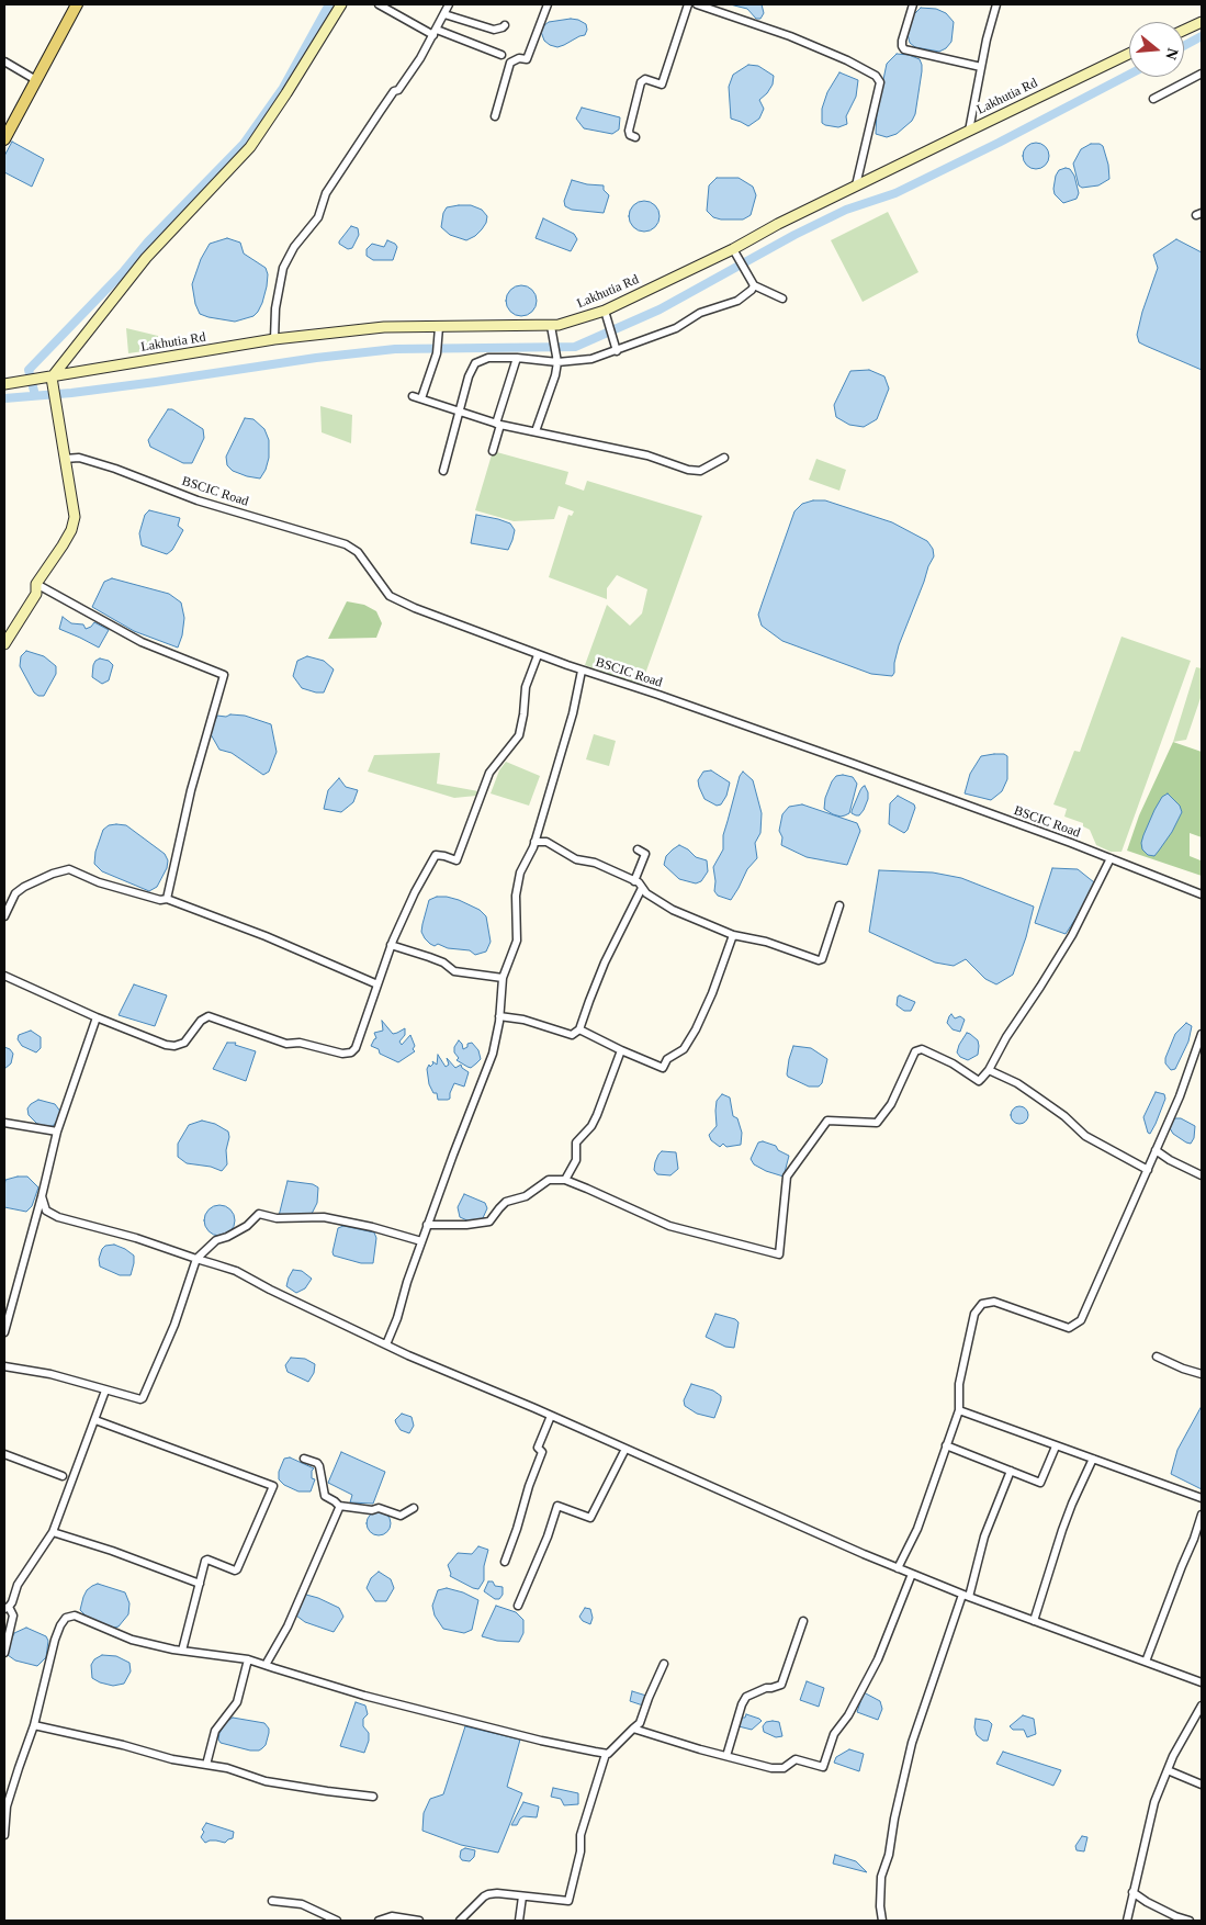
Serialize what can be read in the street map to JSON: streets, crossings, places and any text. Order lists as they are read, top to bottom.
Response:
{
  "streets": {
    "street": ["Lakhutia Rd", "BSCIC Road"]
  },
  "north": "right"
}
